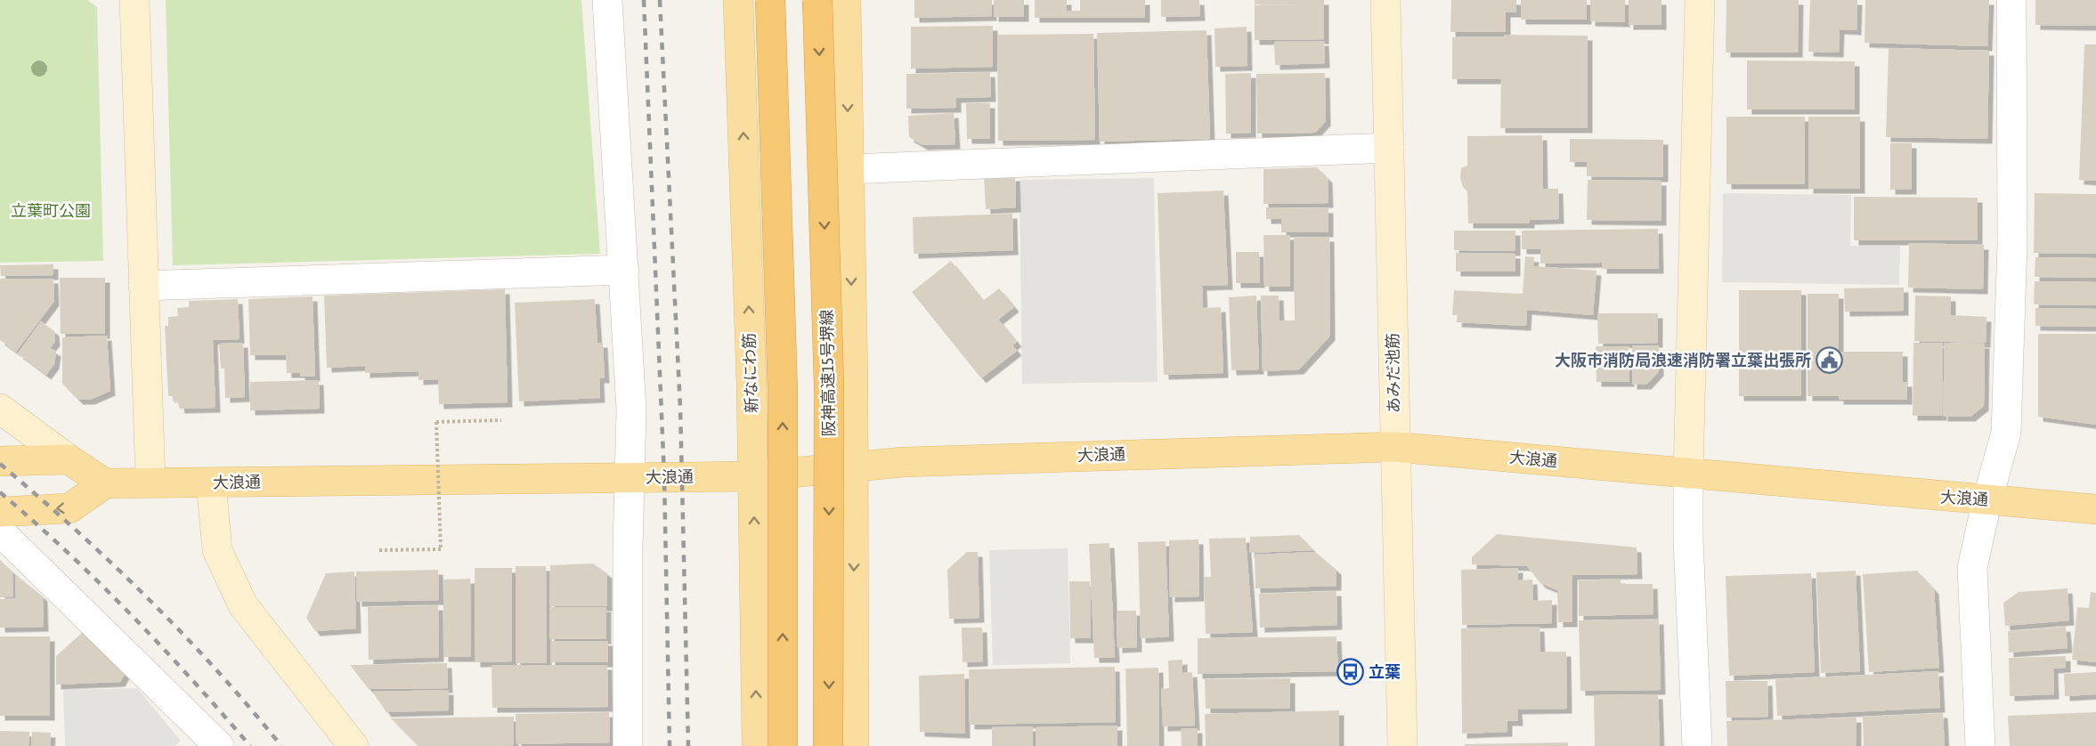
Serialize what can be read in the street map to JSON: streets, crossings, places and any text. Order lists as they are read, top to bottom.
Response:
{
  "streets": {
    "highway": ["阪神高速15号堺線"],
    "main road": ["新なにわ筋", "大浪通"],
    "street": ["あみだ池筋"]
  },
  "crossings": [
    ["新なにわ筋", "大浪通"],
    ["あみだ池筋", "大浪通"]
  ],
  "parks": ["立葉町公園"],
  "places": {
    "public building": ["大阪市消防局浪速消防署立葉出張所"],
    "bus stop": ["立葉"]
  }
}
